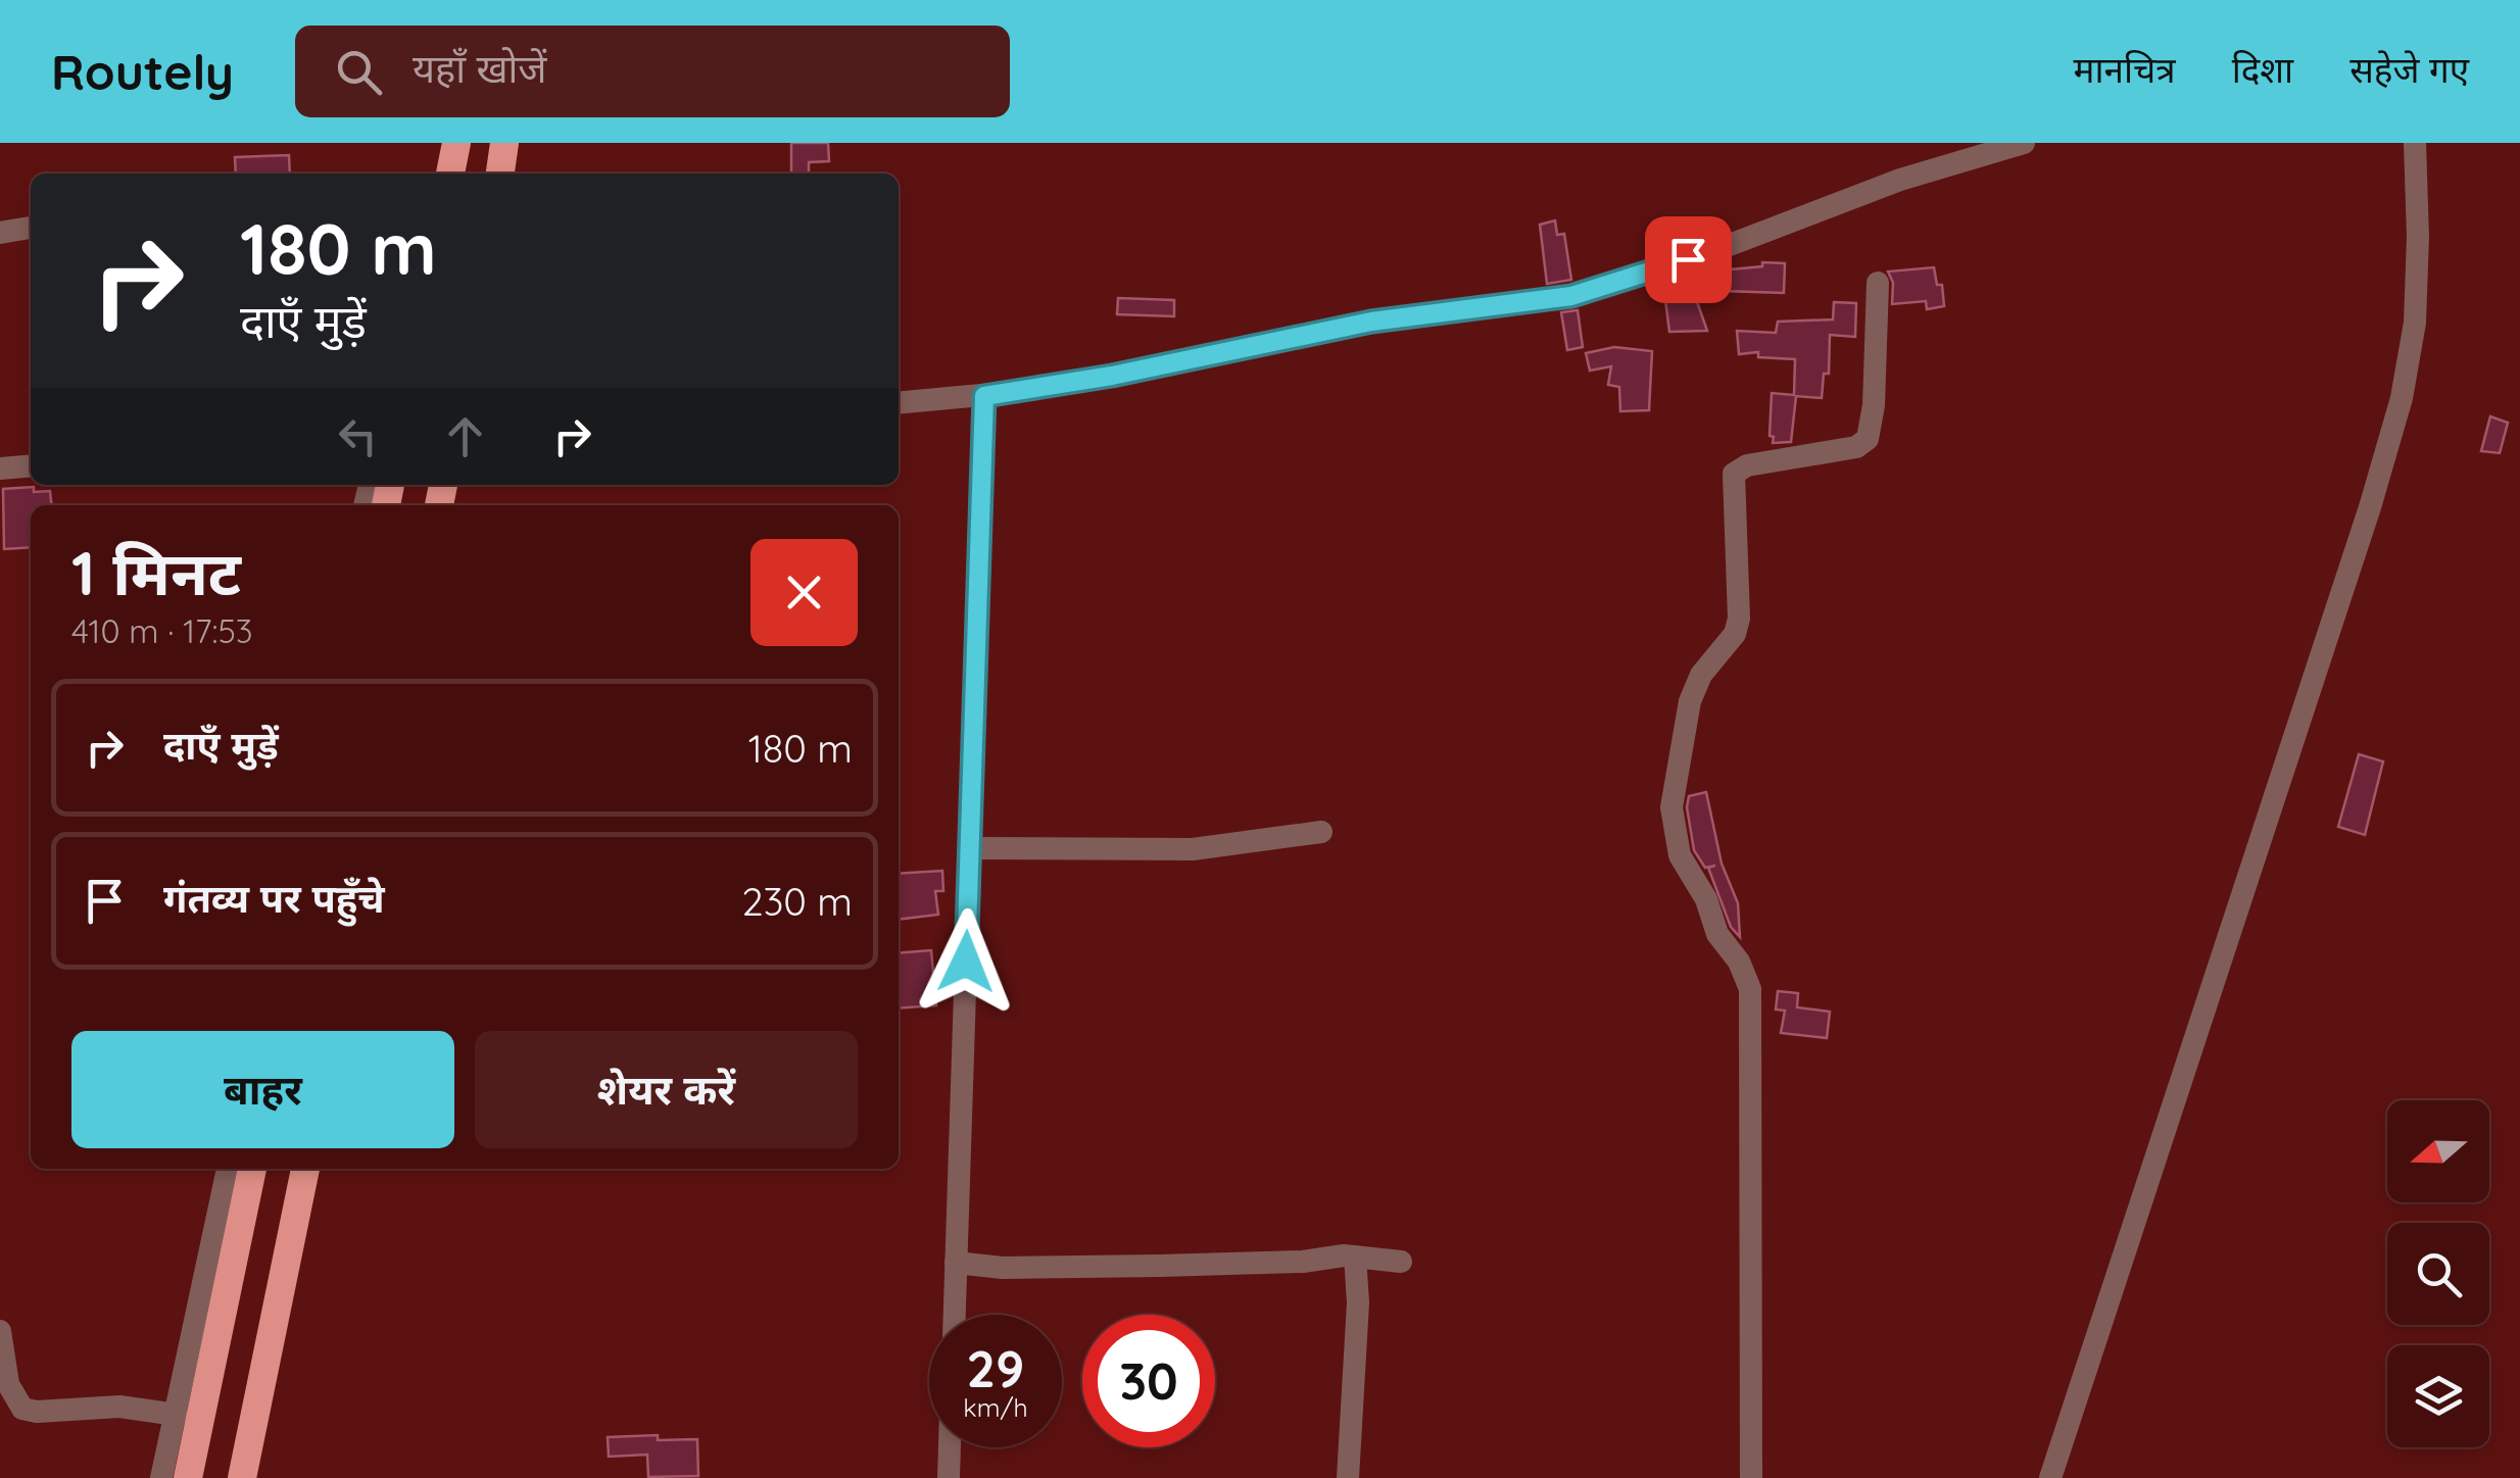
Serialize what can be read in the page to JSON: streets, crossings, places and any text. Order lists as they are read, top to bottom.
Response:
{
  "north": "left",
  "page": {
    "header": "Routely",
    "search": "यहाँ खोजें",
    "nav": ["मानचित्र", "दिशा", "सहेजे गए"],
    "turn": ["180 m", "दाएँ मुड़ें"],
    "heading": ["1 मिनट", "410 m · 17:53"],
    "list": [
      {
        "name": "दाएँ मुड़ें",
        "value": "180 m"
      },
      {
        "name": "गंतव्य पर पहुँचे",
        "value": "230 m"
      }
    ],
    "buttons": ["बाहर", "शेयर करें"],
    "speed": "29 km/h",
    "limit": "30"
  }
}
